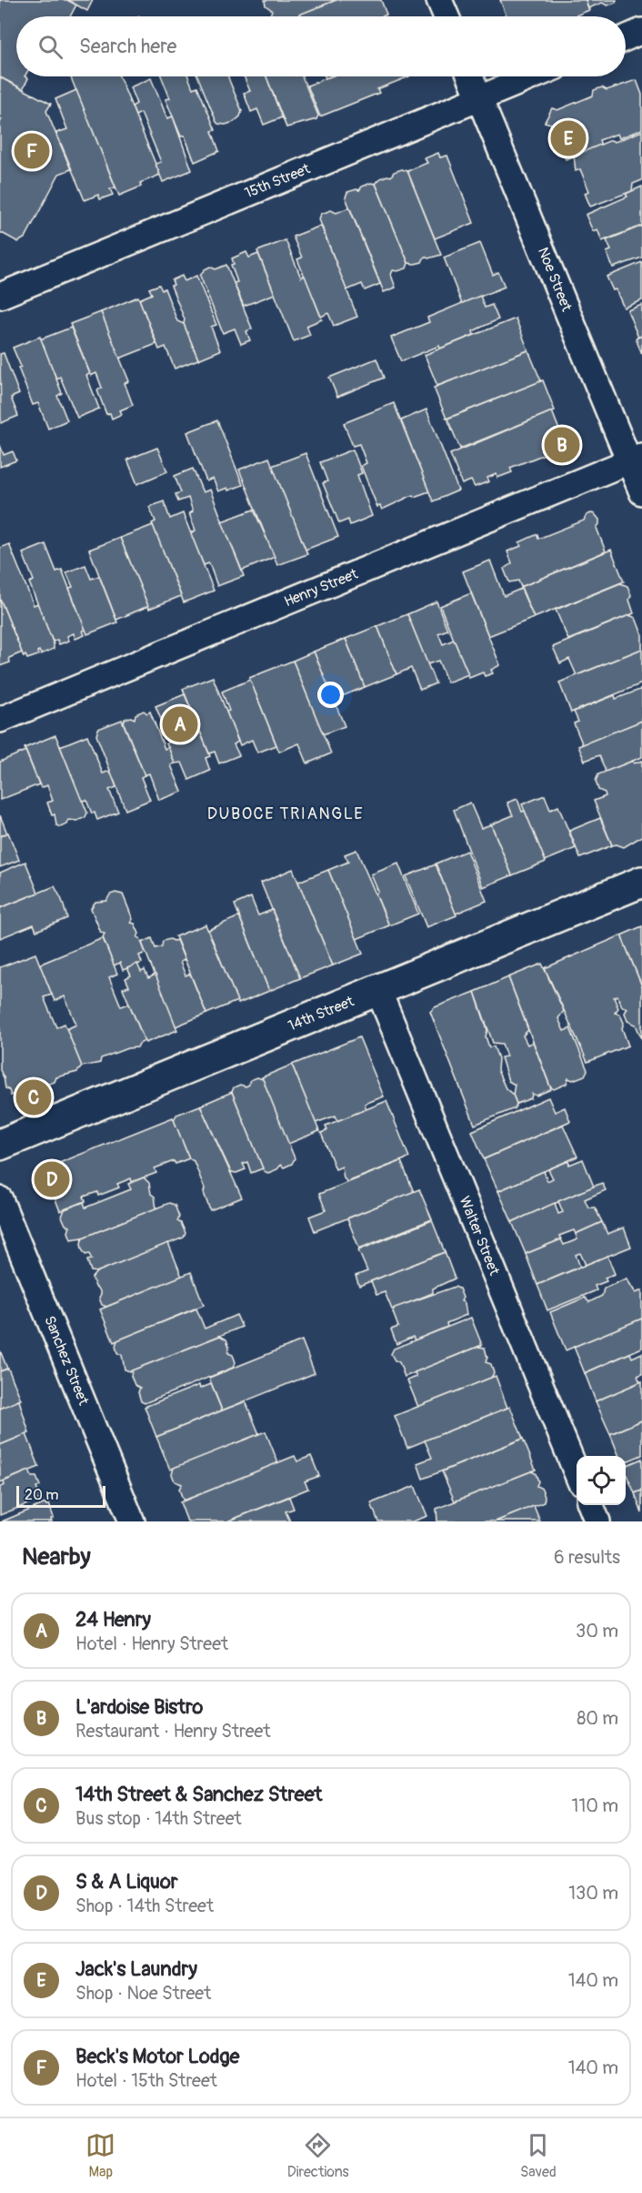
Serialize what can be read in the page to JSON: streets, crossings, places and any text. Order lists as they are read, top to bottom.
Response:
{
  "streets": {
    "street": [
      "15th Street",
      "Noe Street",
      "Henry Street",
      "14th Street",
      "Walter Street",
      "Sanchez Street"
    ]
  },
  "crossings": [
    ["15th Street", "Noe Street"],
    ["Noe Street", "Henry Street"],
    ["14th Street", "Walter Street"]
  ],
  "districts": ["DUBOCE TRIANGLE"],
  "scale_bar": "20 m",
  "page": {
    "search": "Search here",
    "pins": [
      "E",
      "F",
      "B",
      "A",
      "C",
      "D"
    ],
    "scale": "20 m",
    "heading": ["Nearby", "6 results"],
    "list": [
      {
        "mark": "A",
        "name": "24 Henry",
        "note": "Hotel · Henry Street",
        "value": "30 m"
      },
      {
        "mark": "B",
        "name": "L'ardoise Bistro",
        "note": "Restaurant · Henry Street",
        "value": "80 m"
      },
      {
        "mark": "C",
        "name": "14th Street & Sanchez Street",
        "note": "Bus stop · 14th Street",
        "value": "110 m"
      },
      {
        "mark": "D",
        "name": "S & A Liquor",
        "note": "Shop · 14th Street",
        "value": "130 m"
      },
      {
        "mark": "E",
        "name": "Jack's Laundry",
        "note": "Shop · Noe Street",
        "value": "140 m"
      },
      {
        "mark": "F",
        "name": "Beck's Motor Lodge",
        "note": "Hotel · 15th Street",
        "value": "140 m"
      }
    ],
    "nav": ["Map", "Directions", "Saved"]
  }
}
